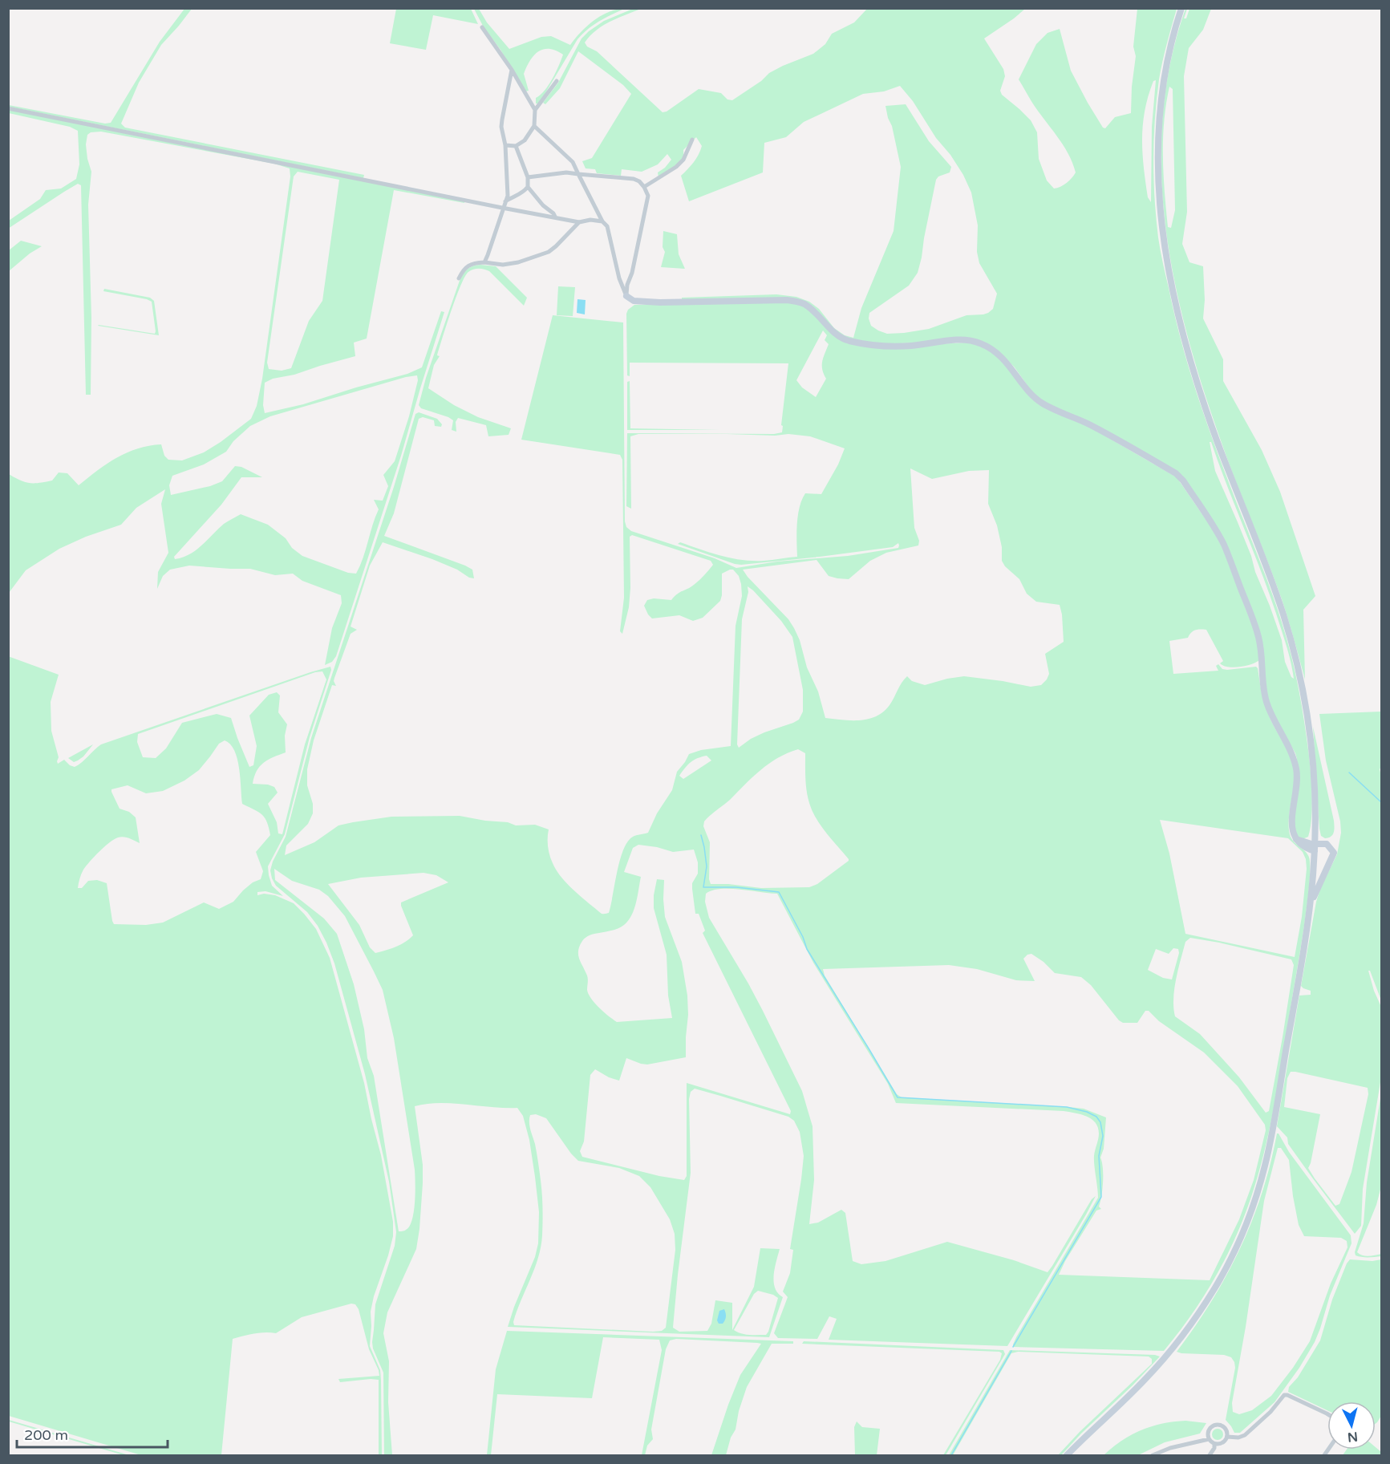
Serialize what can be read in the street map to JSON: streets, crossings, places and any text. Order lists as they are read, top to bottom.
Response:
{
  "scale_bar": "200 m",
  "north": "bottom"
}
